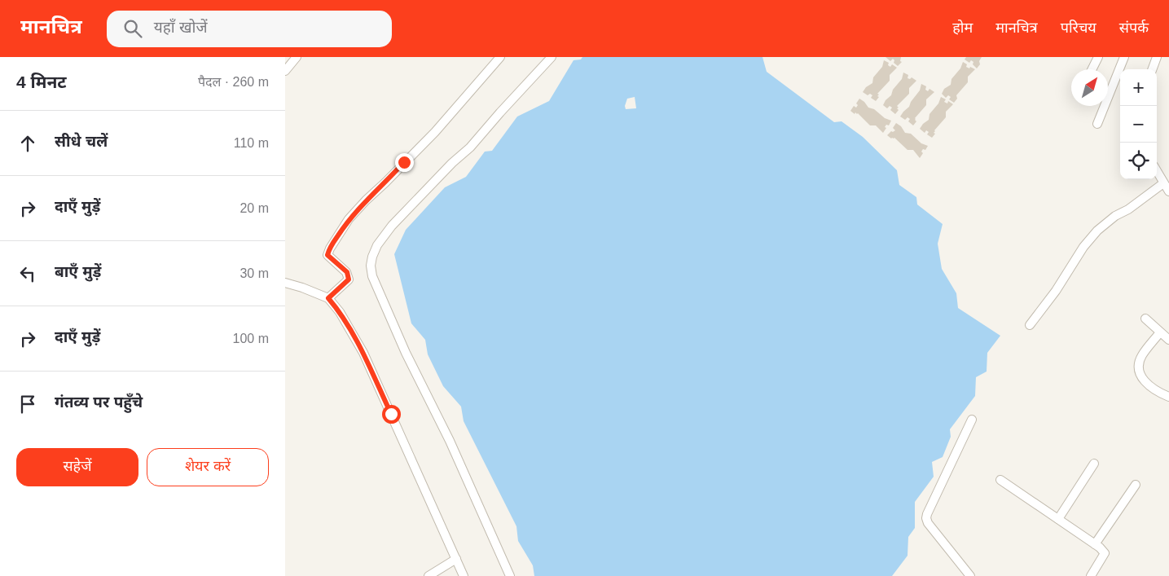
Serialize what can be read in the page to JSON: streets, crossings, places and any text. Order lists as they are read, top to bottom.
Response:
{
  "north": "top right",
  "page": {
    "header": "मानचित्र",
    "search": "यहाँ खोजें",
    "nav": [
      "होम",
      "मानचित्र",
      "परिचय",
      "संपर्क"
    ],
    "heading": ["4 मिनट", "पैदल · 260 m"],
    "map_buttons": ["+", "−"],
    "list": [
      ["सीधे चलें", "110 m"],
      ["दाएँ मुड़ें", "20 m"],
      ["बाएँ मुड़ें", "30 m"],
      ["दाएँ मुड़ें", "100 m"],
      "गंतव्य पर पहुँचे"
    ],
    "buttons": ["सहेजें", "शेयर करें"]
  }
}
